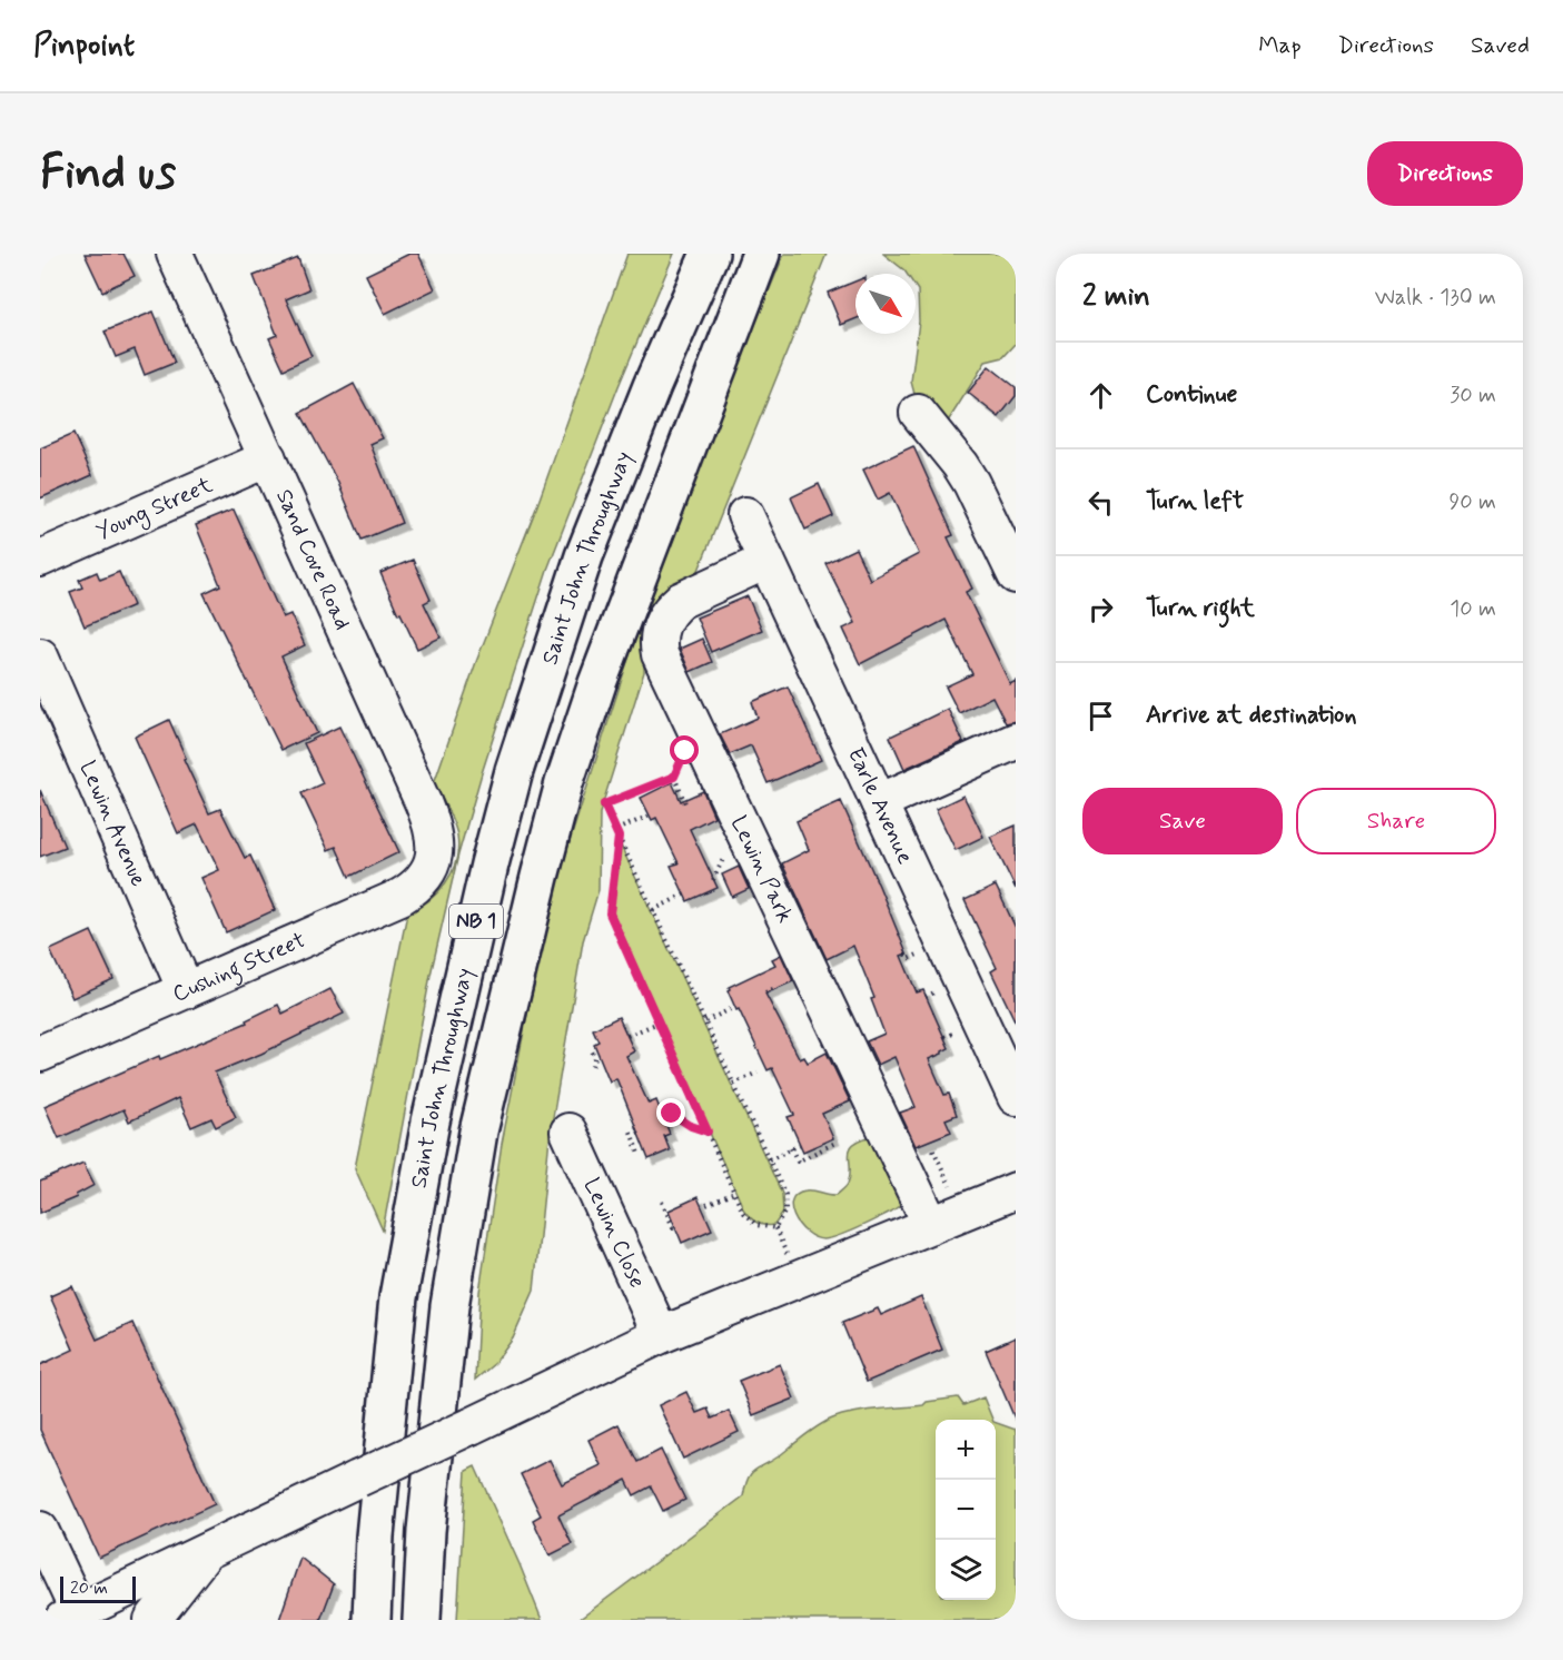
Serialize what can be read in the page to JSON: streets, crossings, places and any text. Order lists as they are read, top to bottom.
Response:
{
  "streets": {
    "highway": ["Saint John Throughway", "NB 1"],
    "street": [
      "Young Street",
      "Sand Cove Road",
      "Earle Avenue",
      "Lewin Avenue",
      "Lewin Park",
      "Cushing Street",
      "Lewin Close"
    ]
  },
  "crossings": [
    ["Young Street", "Sand Cove Road"],
    ["Sand Cove Road", "Cushing Street"],
    ["Earle Avenue", "Lewin Park"],
    ["Lewin Avenue", "Cushing Street"]
  ],
  "scale_bar": "20 m",
  "north": "bottom right",
  "page": {
    "header": "Pinpoint",
    "nav": ["Map", "Directions", "Saved"],
    "buttons": [
      "Directions",
      ["Save", "Share"]
    ],
    "title": "Find us",
    "heading": ["2 min", "Walk · 130 m"],
    "list": [
      ["Continue", "30 m"],
      ["Turn left", "90 m"],
      ["Turn right", "10 m"],
      "Arrive at destination"
    ],
    "map_buttons": ["+", "−"],
    "scale": "20 m"
  }
}
